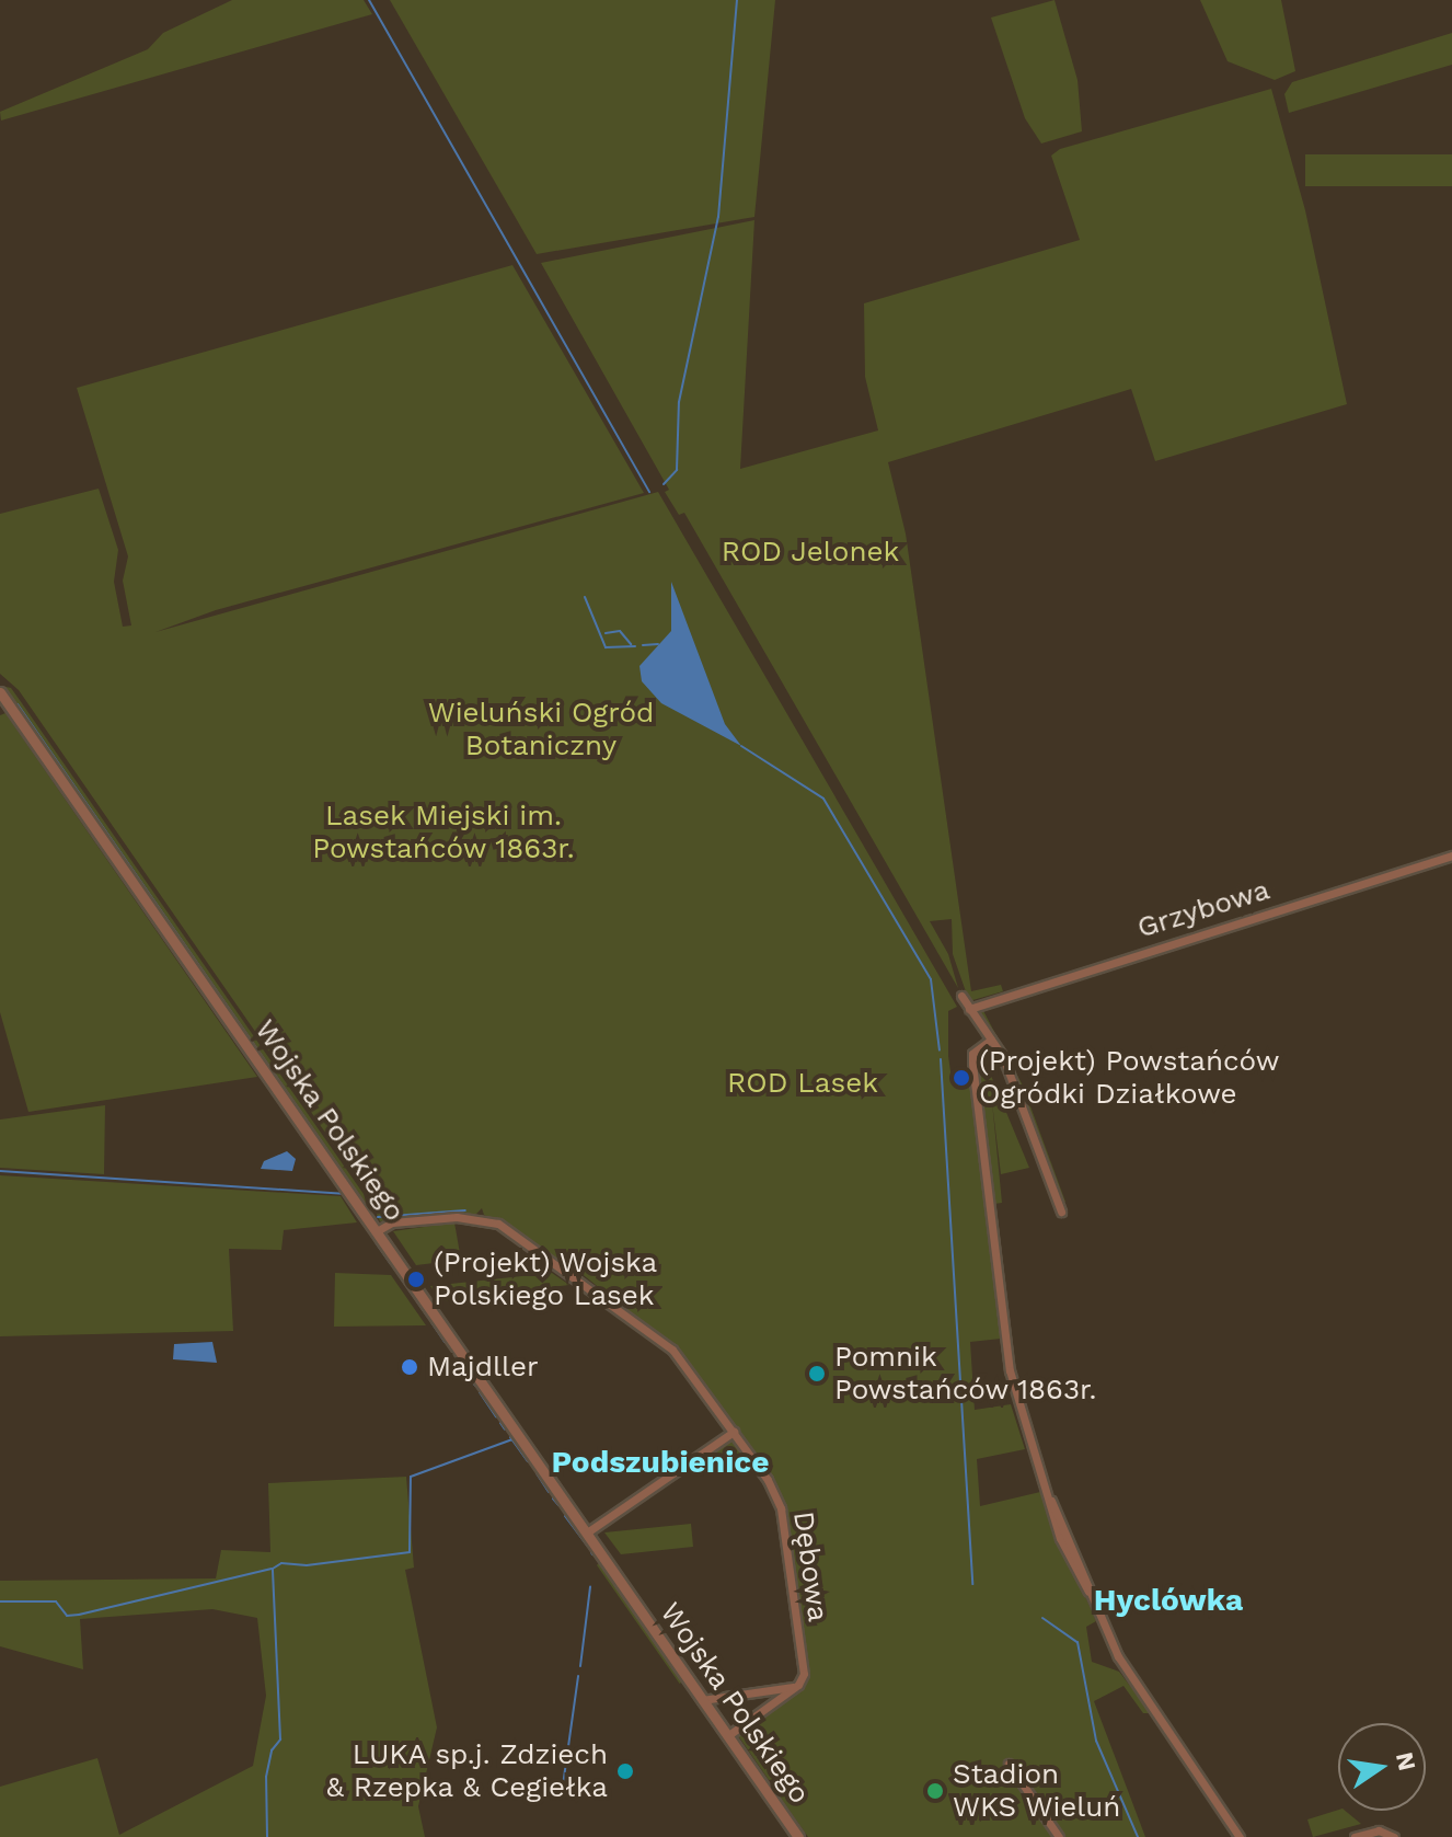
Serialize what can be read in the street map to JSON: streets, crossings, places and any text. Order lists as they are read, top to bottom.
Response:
{
  "streets": {
    "street": ["Grzybowa", "Wojska Polskiego", "Dębowa"]
  },
  "crossings": [
    ["Wojska Polskiego", "Dębowa"]
  ],
  "districts": ["Podszubienice", "Hyclówka"],
  "parks": [
    "ROD Jelonek",
    "Wieluński Ogród Botaniczny",
    "Lasek Miejski im. Powstańców 1863r.",
    "ROD Lasek"
  ],
  "places": [
    "(Projekt) Powstańców Ogródki Działkowe",
    "(Projekt) Wojska Polskiego Lasek",
    "Majdller",
    "Pomnik Powstańców 1863r.",
    "LUKA sp.j. Zdziech & Rzepka & Cegiełka",
    "Stadion WKS Wieluń"
  ],
  "north": "right"
}
